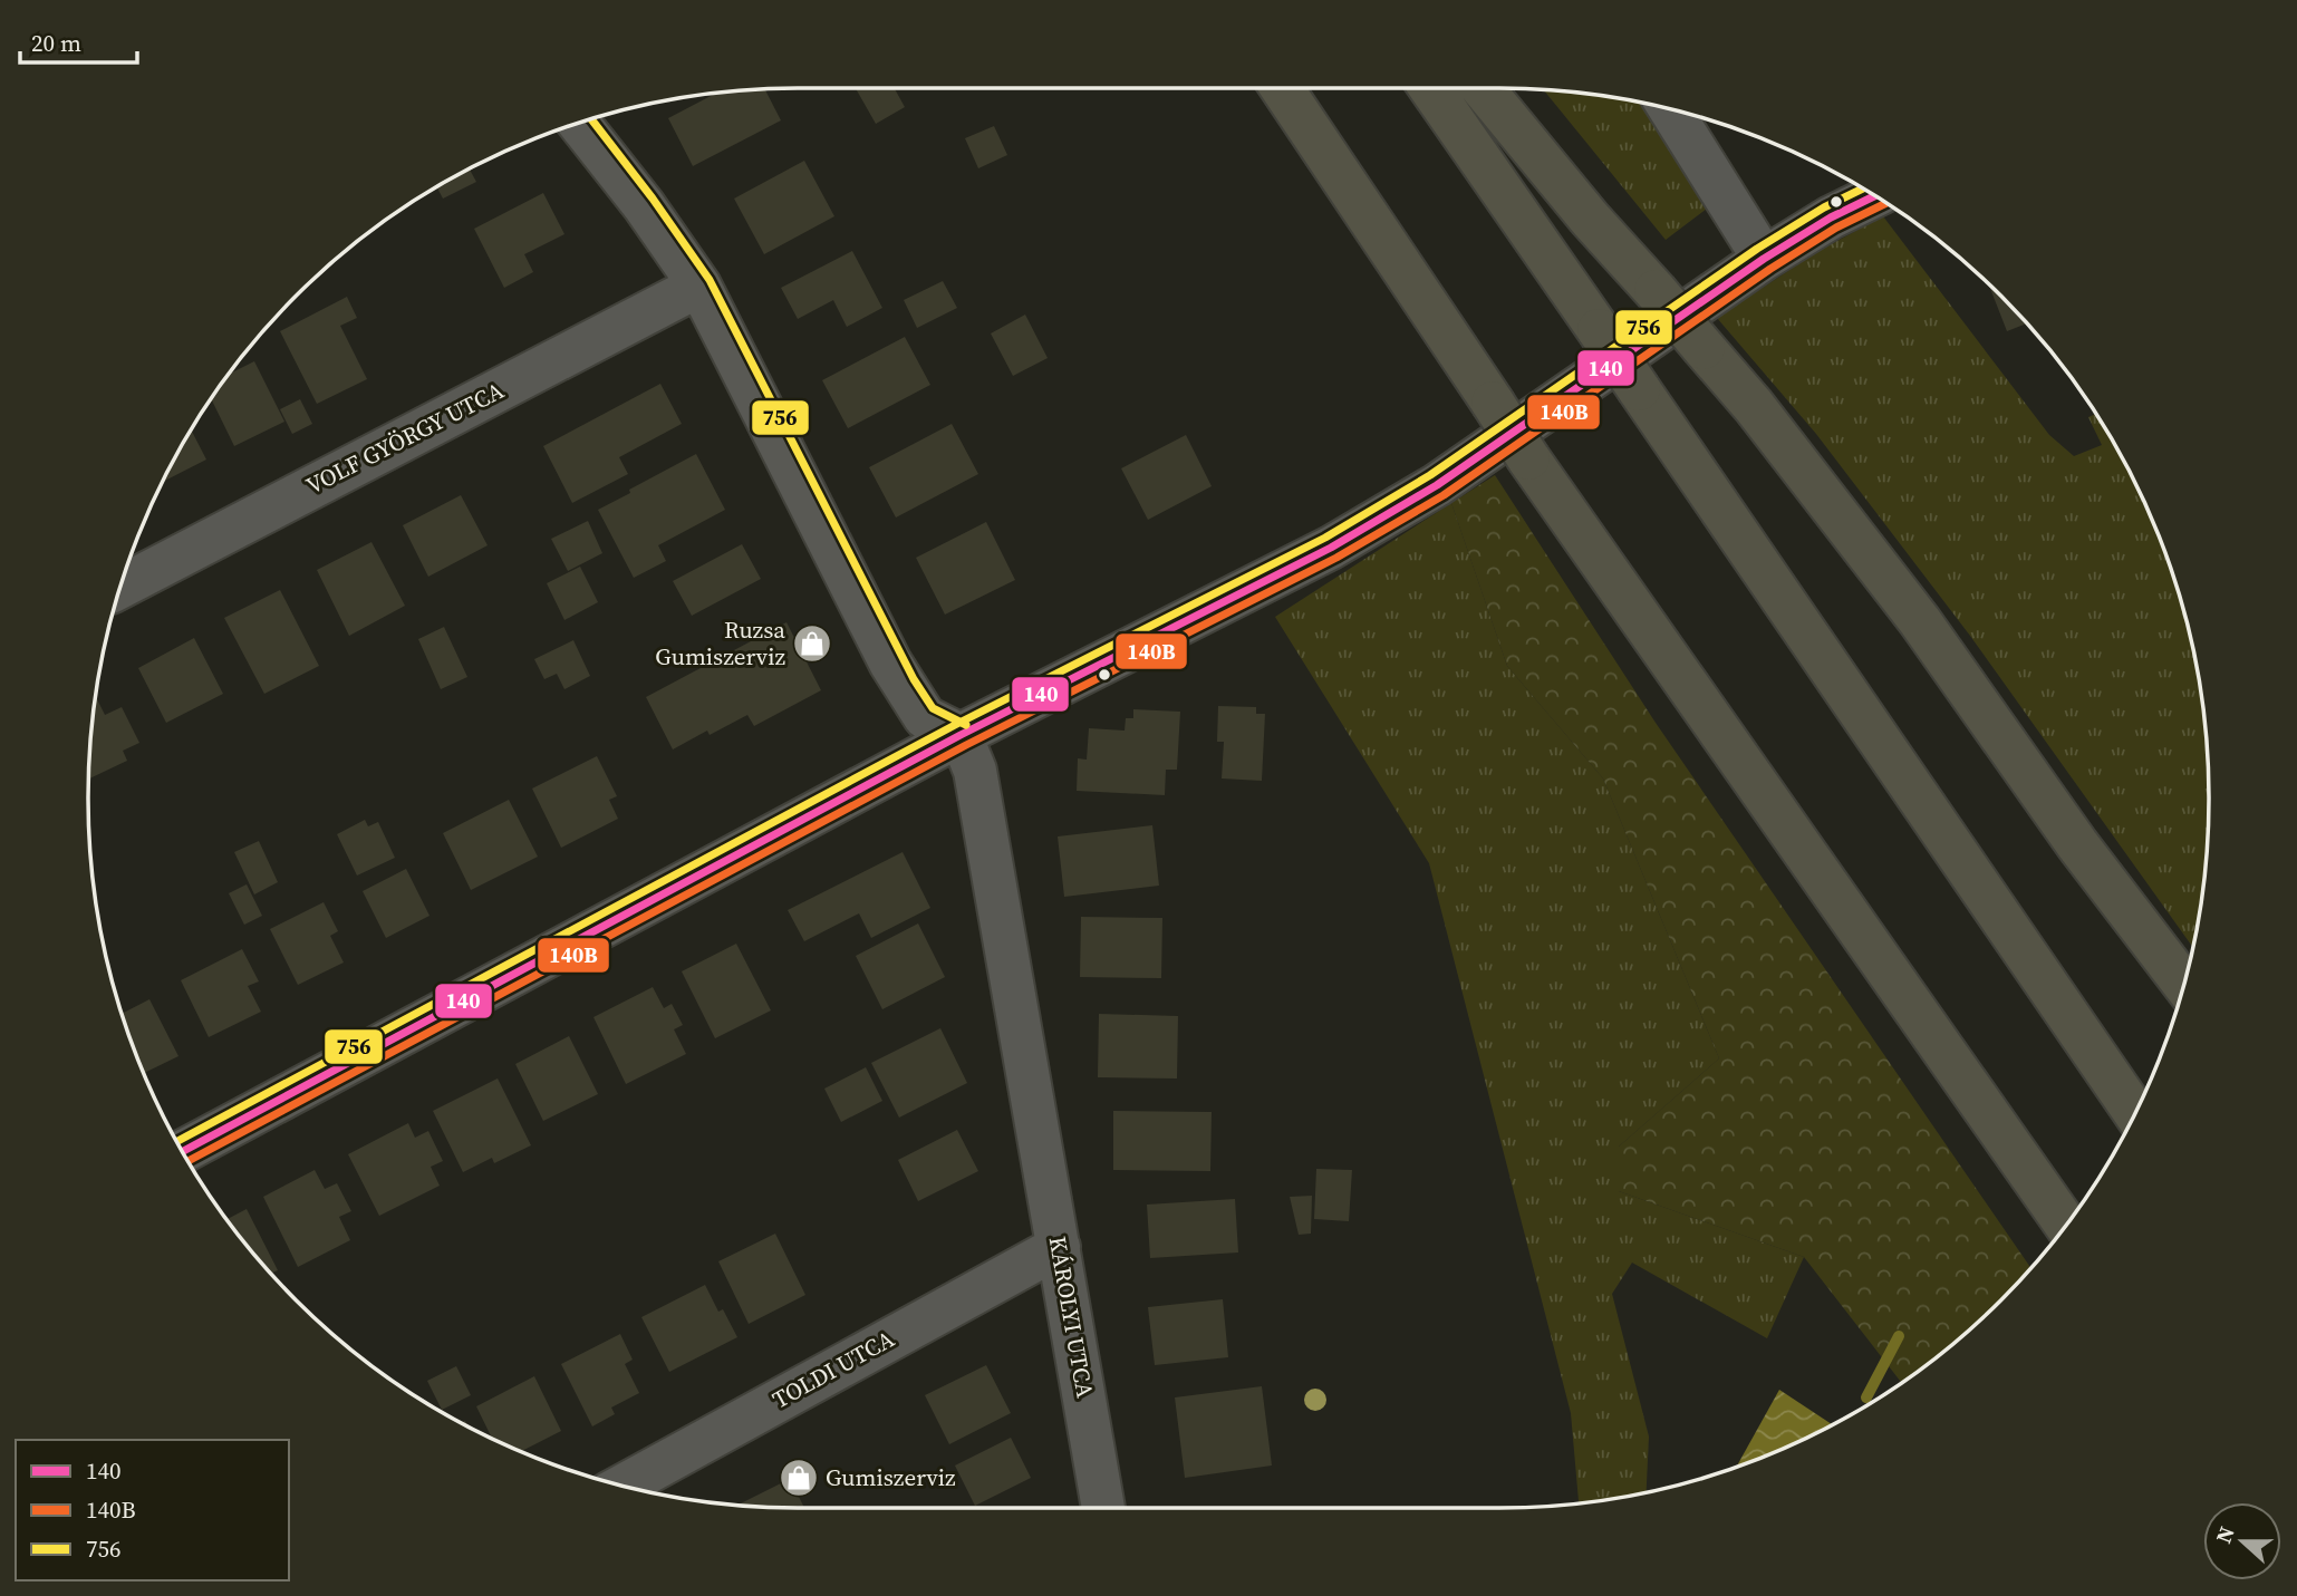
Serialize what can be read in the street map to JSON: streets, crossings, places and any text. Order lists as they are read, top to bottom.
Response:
{
  "streets": {
    "street": ["VOLF GYÖRGY UTCA", "KÁROLYI UTCA", "TOLDI UTCA"]
  },
  "crossings": [
    ["KÁROLYI UTCA", "TOLDI UTCA"]
  ],
  "places": {
    "shop": ["Ruzsa Gumiszerviz", "Gumiszerviz"]
  },
  "lines": ["transit line 756", "transit line 140", "transit line 140B"],
  "legend": ["140", "140B", "756"],
  "scale_bar": "20 m",
  "north": "left"
}
